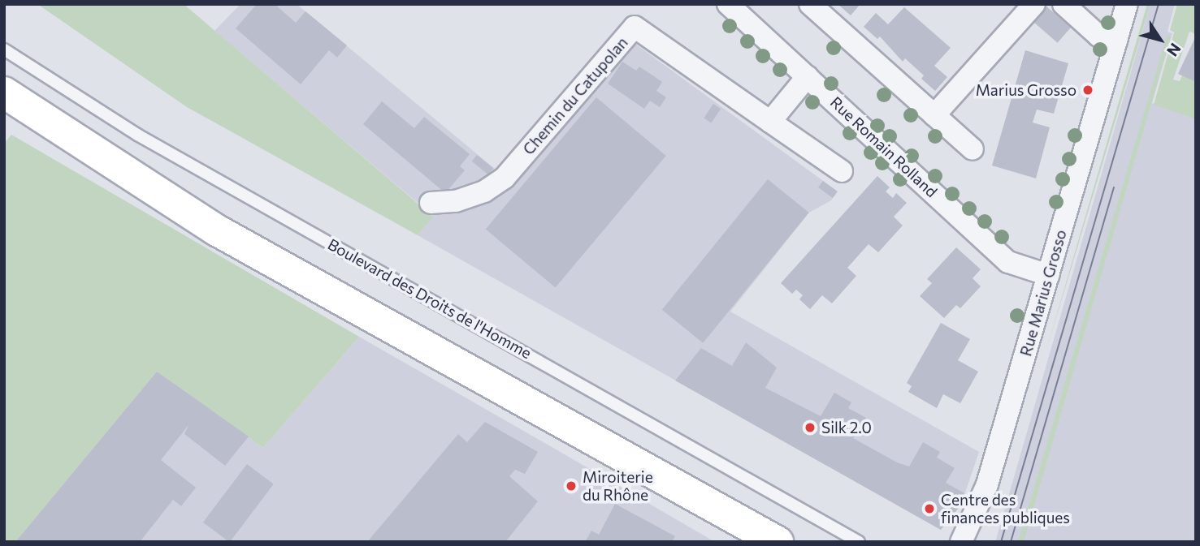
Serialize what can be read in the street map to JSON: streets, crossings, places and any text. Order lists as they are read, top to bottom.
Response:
{
  "streets": {
    "street": ["Chemin du Catupolan", "Rue Romain Rolland", "Rue Marius Grosso"],
    "lane": ["Boulevard des Droits de l'Homme"]
  },
  "crossings": [
    ["Rue Romain Rolland", "Rue Marius Grosso"]
  ],
  "places": [
    "Marius Grosso",
    "Silk 2.0",
    "Miroiterie du Rhône",
    "Centre des finances publiques"
  ],
  "north": "bottom right"
}
